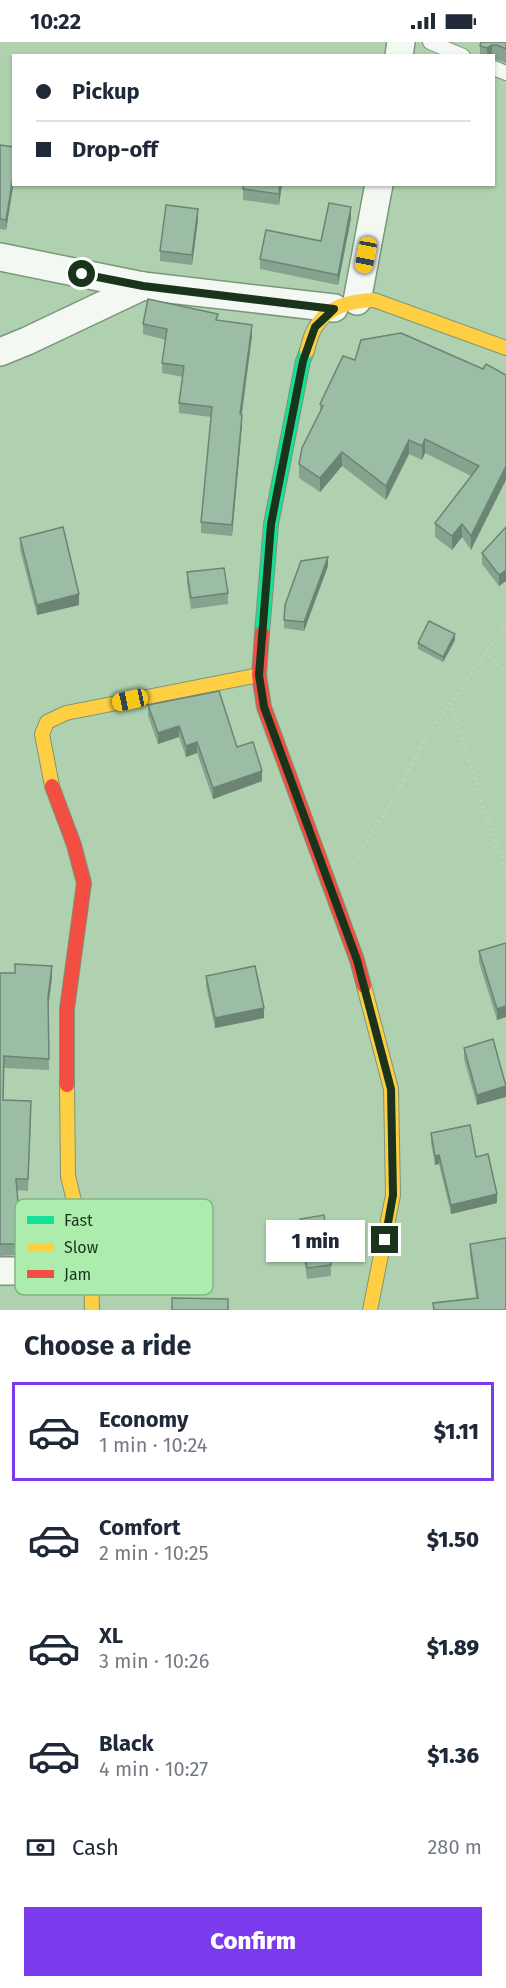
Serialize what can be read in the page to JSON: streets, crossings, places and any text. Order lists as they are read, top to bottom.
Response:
{
  "legend": ["Fast", "Slow", "Jam"],
  "page": {
    "status": "10:22",
    "banner": ["Pickup", "Drop-off"],
    "bubble": "1 min",
    "heading": "Choose a ride",
    "list": [
      {
        "name": "Economy",
        "note": "1 min · 10:24",
        "value": "$1.11"
      },
      {
        "name": "Comfort",
        "note": "2 min · 10:25",
        "value": "$1.50"
      },
      {
        "name": "XL",
        "note": "3 min · 10:26",
        "value": "$1.89"
      },
      {
        "name": "Black",
        "note": "4 min · 10:27",
        "value": "$1.36"
      }
    ],
    "pay": ["Cash", "280 m"],
    "buttons": "Confirm"
  }
}
